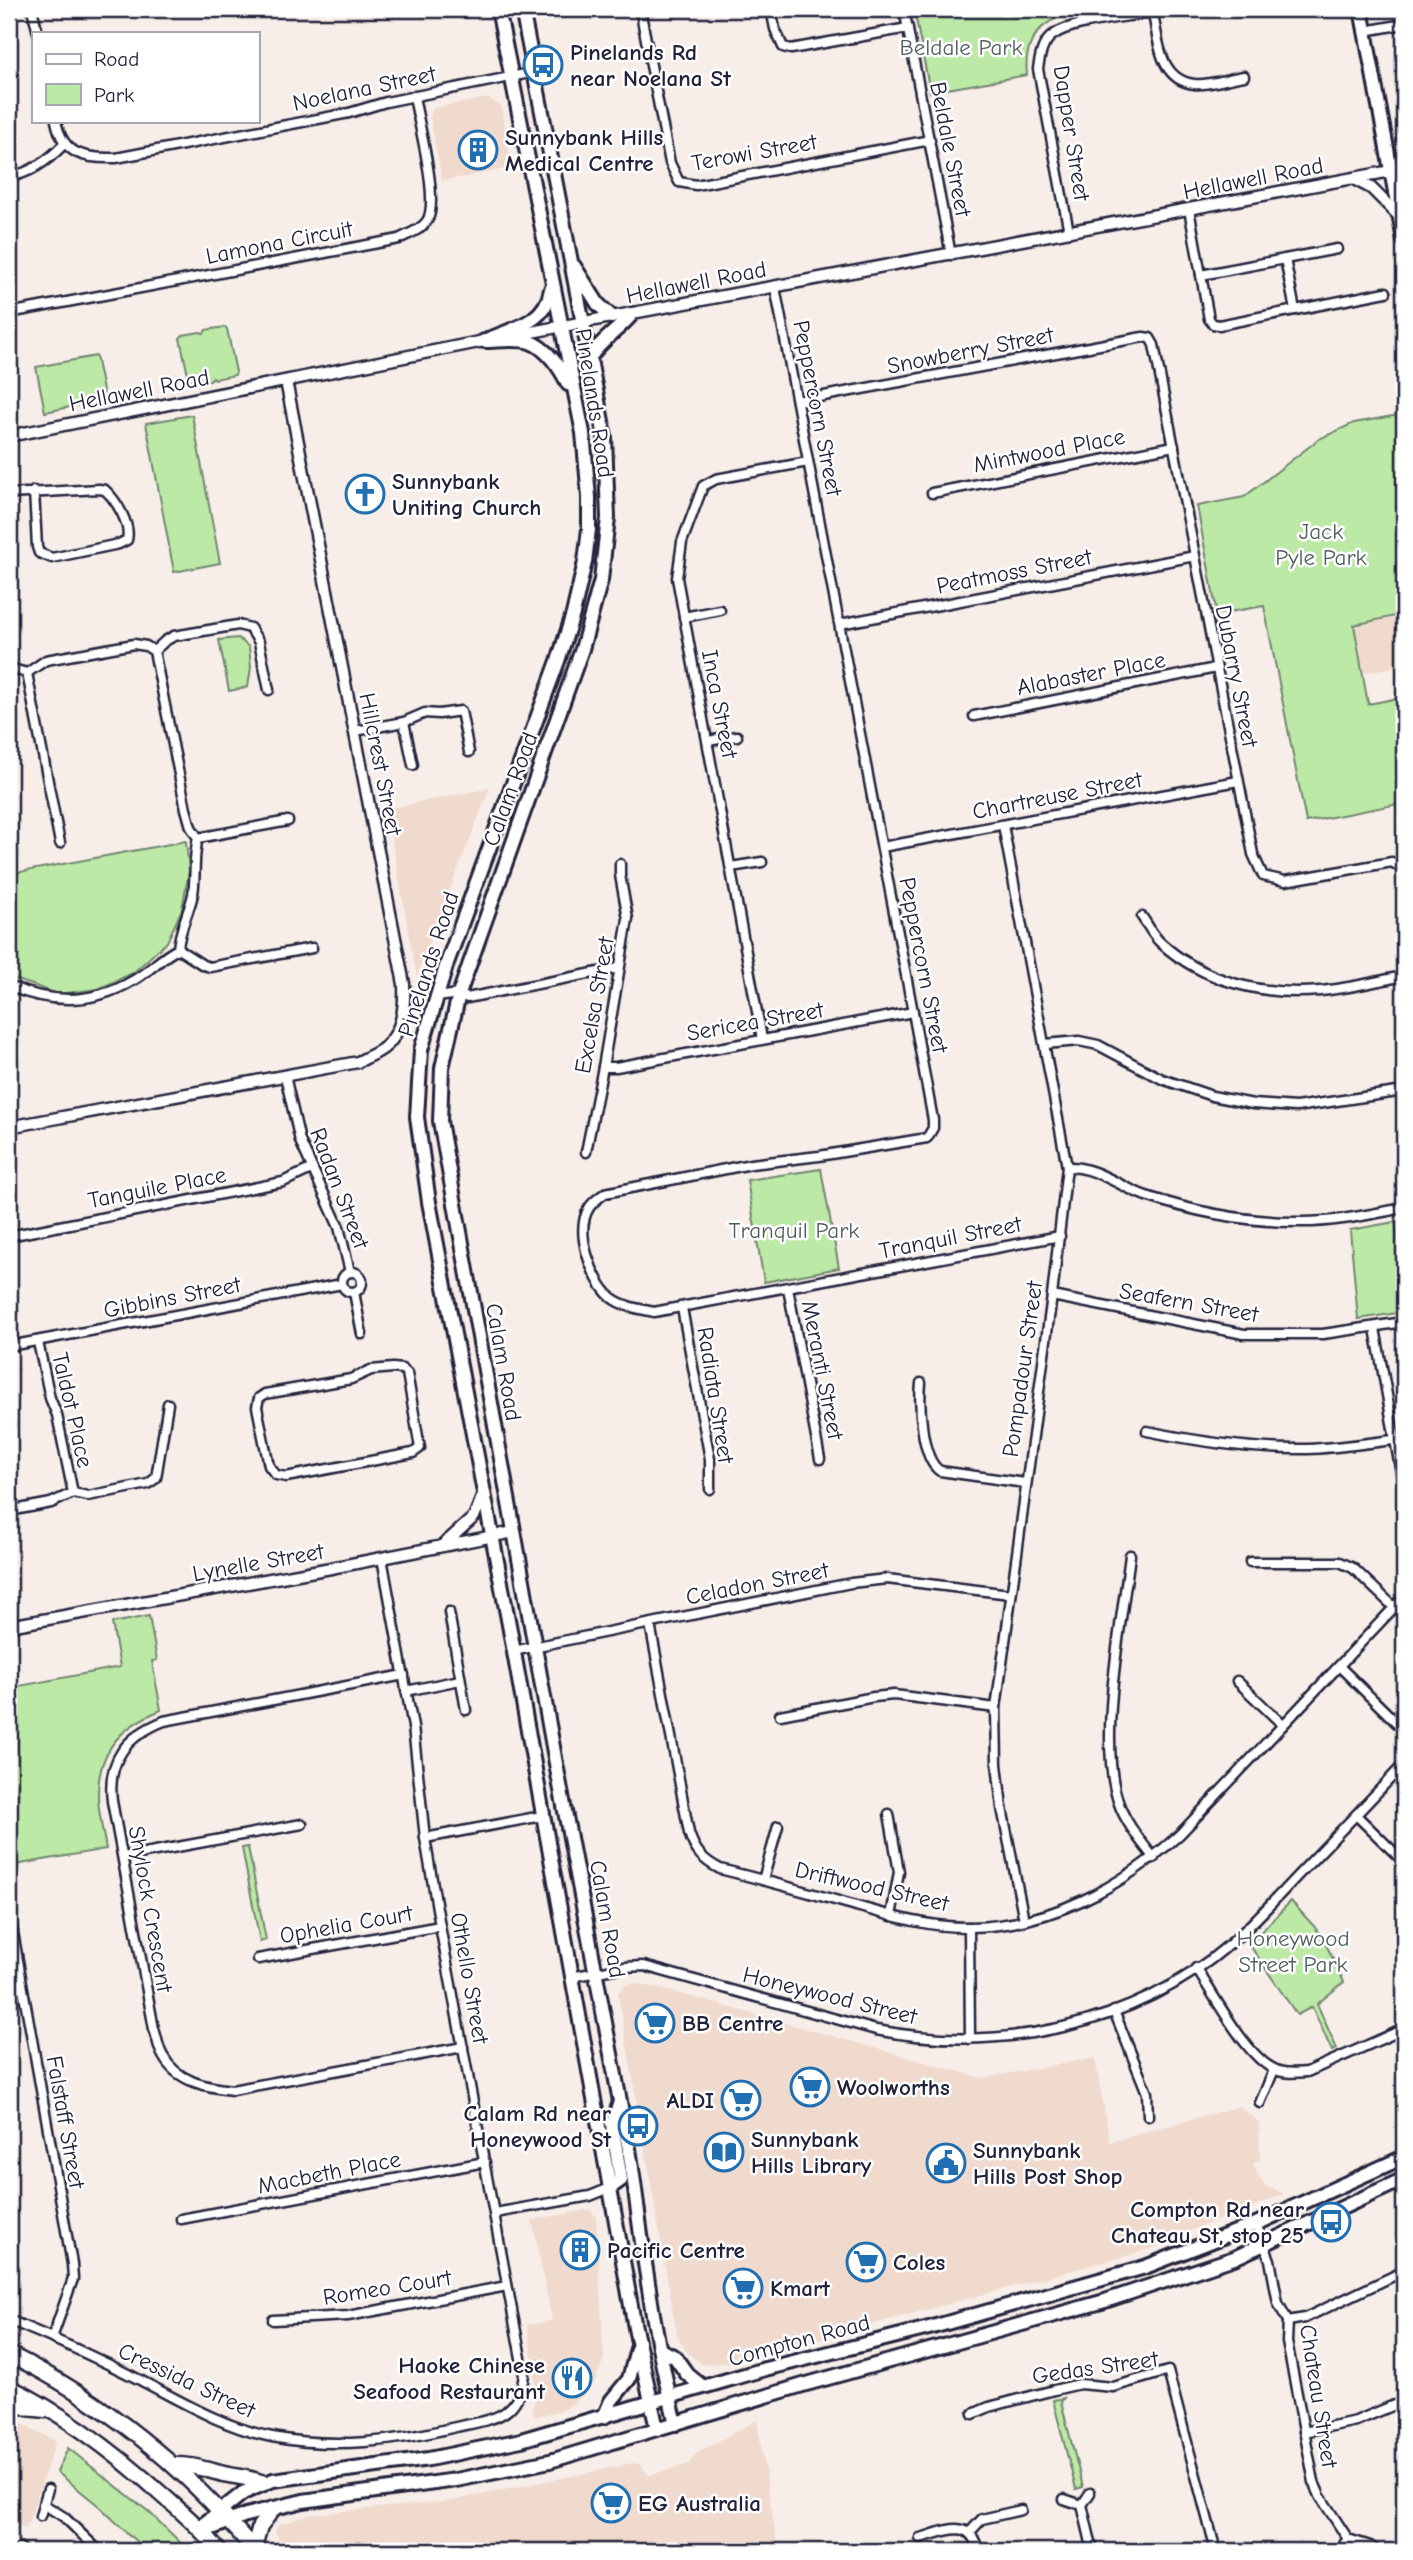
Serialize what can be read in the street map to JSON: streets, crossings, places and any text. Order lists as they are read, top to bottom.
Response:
{
  "streets": {
    "main road": ["Pinelands Road", "Calam Road", "Compton Road"],
    "street": [
      "Noelana Street",
      "Dapper Street",
      "Beldale Street",
      "Terowi Street",
      "Hellawell Road",
      "Lamona Circuit",
      "Snowberry Street",
      "Peppercorn Street",
      "Mintwood Place",
      "Peatmoss Street",
      "Alabaster Place",
      "Dubarry Street",
      "Inca Street",
      "Hillcrest Street",
      "Chartreuse Street",
      "Excelsa Street",
      "Sericea Street",
      "Tanguile Place",
      "Radan Street",
      "Tranquil Street",
      "Gibbins Street",
      "Seafern Street",
      "Pompadour Street",
      "Meranti Street",
      "Radiata Street",
      "Taldot Place",
      "Lynelle Street",
      "Celadon Street",
      "Driftwood Street",
      "Shylock Crescent",
      "Ophelia Court",
      "Othello Street",
      "Honeywood Street",
      "Falstaff Street",
      "Macbeth Place",
      "Romeo Court",
      "Gedas Street",
      "Cressida Street",
      "Chateau Street"
    ]
  },
  "crossings": [
    ["Noelana Street", "Lamona Circuit"],
    ["Noelana Street", "Pinelands Road"],
    ["Dapper Street", "Hellawell Road"],
    ["Beldale Street", "Terowi Street"],
    ["Beldale Street", "Hellawell Road"],
    ["Hellawell Road", "Pinelands Road"],
    ["Hellawell Road", "Peppercorn Street"],
    ["Hellawell Road", "Hillcrest Street"],
    ["Hellawell Road", "Calam Road"],
    ["Snowberry Street", "Peppercorn Street"],
    ["Snowberry Street", "Dubarry Street"],
    ["Pinelands Road", "Calam Road"],
    ["Peppercorn Street", "Peatmoss Street"],
    ["Peppercorn Street", "Inca Street"],
    ["Peppercorn Street", "Chartreuse Street"],
    ["Peppercorn Street", "Sericea Street"],
    ["Peppercorn Street", "Tranquil Street"],
    ["Peppercorn Street", "Radiata Street"],
    ["Mintwood Place", "Dubarry Street"],
    ["Peatmoss Street", "Dubarry Street"],
    ["Alabaster Place", "Dubarry Street"],
    ["Dubarry Street", "Chartreuse Street"],
    ["Inca Street", "Sericea Street"],
    ["Hillcrest Street", "Radan Street"],
    ["Calam Road", "Lynelle Street"],
    ["Calam Road", "Celadon Street"],
    ["Calam Road", "Honeywood Street"],
    ["Calam Road", "Compton Road"],
    ["Chartreuse Street", "Pompadour Street"],
    ["Excelsa Street", "Sericea Street"],
    ["Tanguile Place", "Radan Street"],
    ["Radan Street", "Gibbins Street"],
    ["Tranquil Street", "Pompadour Street"],
    ["Tranquil Street", "Meranti Street"],
    ["Tranquil Street", "Radiata Street"],
    ["Gibbins Street", "Taldot Place"],
    ["Seafern Street", "Pompadour Street"],
    ["Pompadour Street", "Celadon Street"],
    ["Pompadour Street", "Driftwood Street"],
    ["Lynelle Street", "Othello Street"],
    ["Celadon Street", "Driftwood Street"],
    ["Shylock Crescent", "Othello Street"],
    ["Ophelia Court", "Othello Street"],
    ["Othello Street", "Macbeth Place"],
    ["Othello Street", "Romeo Court"],
    ["Othello Street", "Cressida Street"],
    ["Falstaff Street", "Cressida Street"],
    ["Compton Road", "Chateau Street"]
  ],
  "parks": [
    "Beldale Park",
    "Jack Pyle Park",
    "Tranquil Park",
    "Honeywood Street Park"
  ],
  "places": {
    "bus stop": ["Pinelands Rd near Noelana St", "Calam Rd near Honeywood St", "Compton Rd near Chateau St, stop 25"],
    "building": ["Sunnybank Hills Medical Centre", "Pacific Centre"],
    "church": ["Sunnybank Uniting Church"],
    "supermarket": [
      "BB Centre",
      "Woolworths",
      "ALDI",
      "Coles",
      "Kmart",
      "EG Australia"
    ],
    "library": ["Sunnybank Hills Library"],
    "public building": ["Sunnybank Hills Post Shop"],
    "restaurant": ["Haoke Chinese Seafood Restaurant"]
  },
  "legend": ["Road", "Park"]
}
